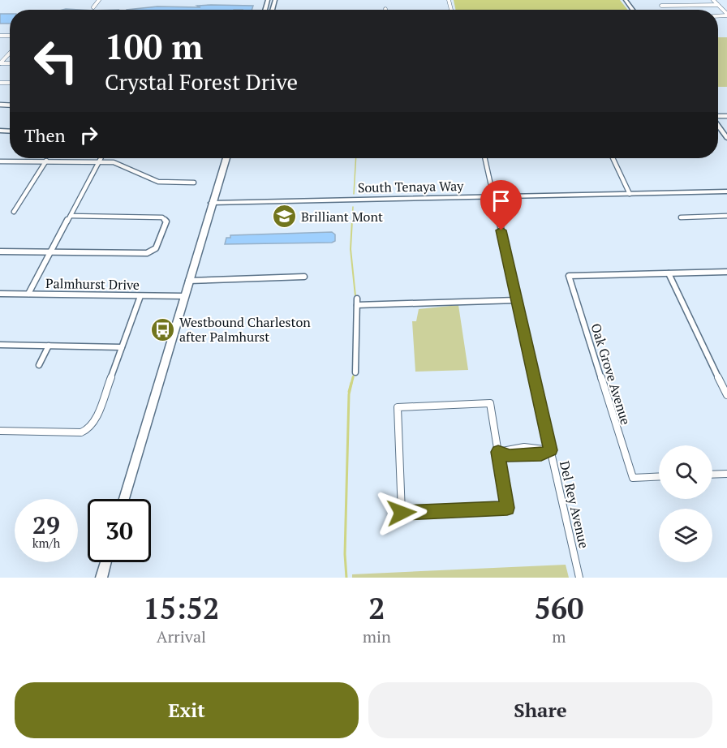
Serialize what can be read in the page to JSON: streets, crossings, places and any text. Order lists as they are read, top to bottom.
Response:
{
  "streets": {
    "street": [
      "South Tenaya Way",
      "Palmhurst Drive",
      "Oak Grove Avenue",
      "Del Rey Avenue"
    ]
  },
  "crossings": [
    ["South Tenaya Way", "Del Rey Avenue"]
  ],
  "places": {
    "school or university": ["Brilliant Mont"],
    "bus stop": ["Westbound Charleston after Palmhurst"]
  },
  "page": {
    "turn": ["100 m", "Crystal Forest Drive"],
    "then": "Then",
    "speed": "29 km/h",
    "limit": "30",
    "eta": [
      "15:52",
      "Arrival",
      "2",
      "min",
      "560",
      "m"
    ],
    "buttons": ["Exit", "Share"]
  }
}
